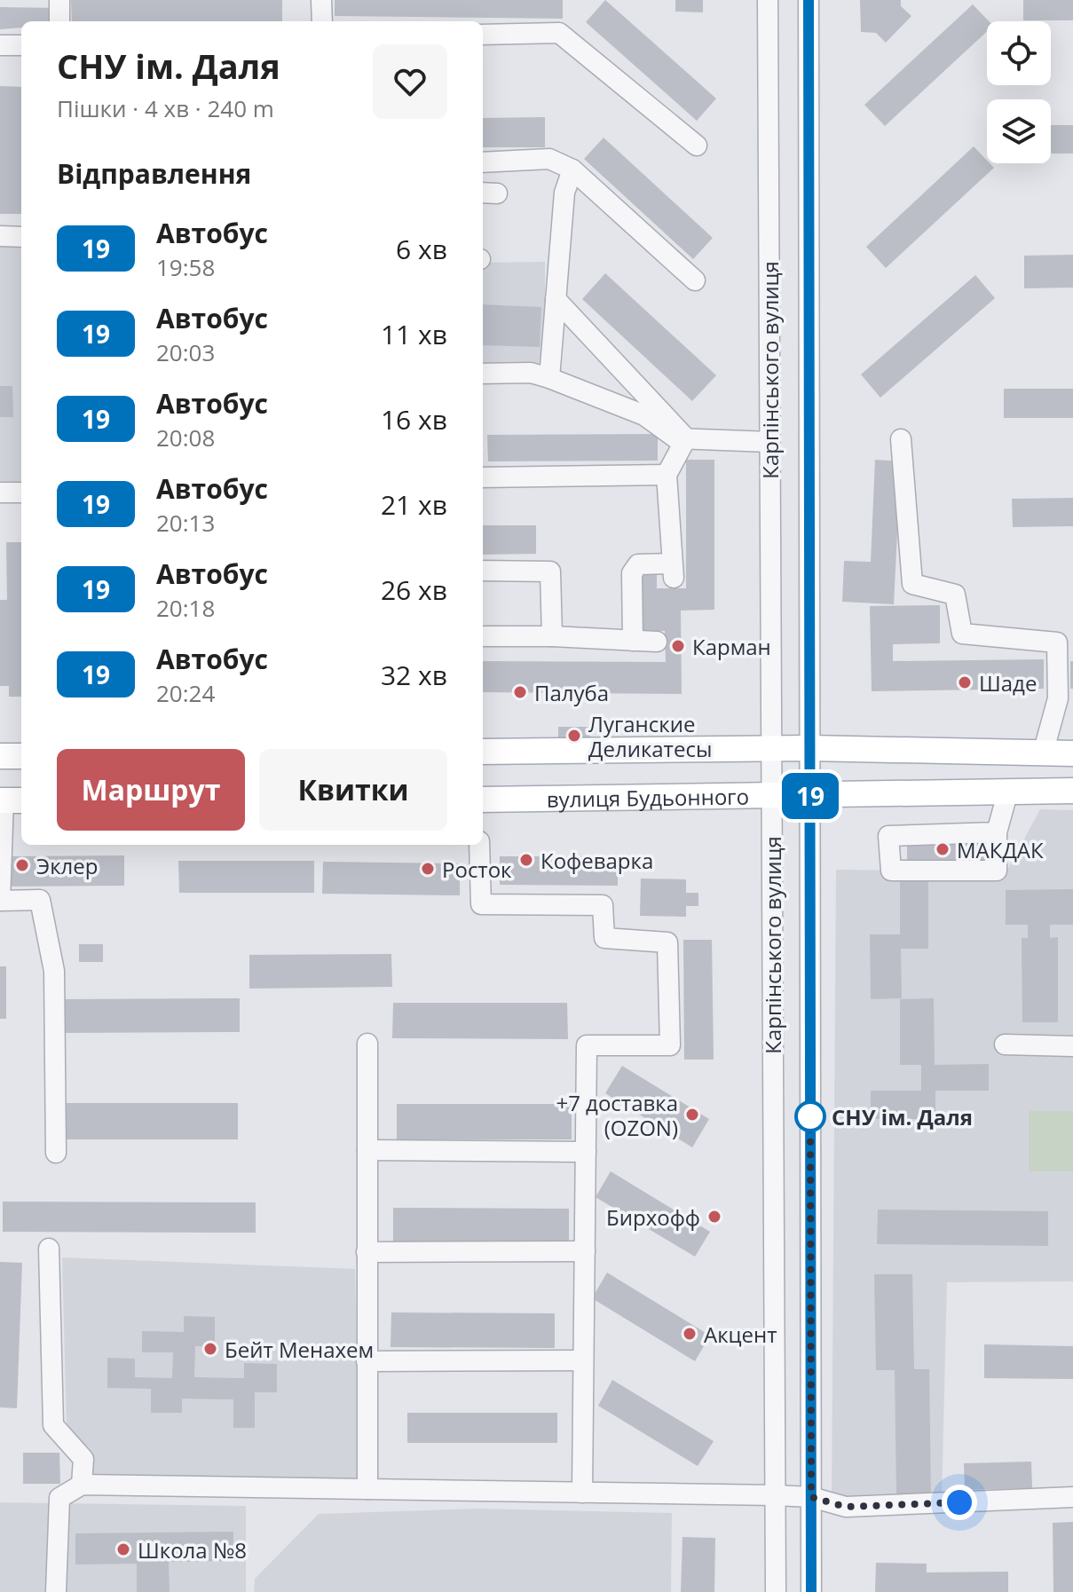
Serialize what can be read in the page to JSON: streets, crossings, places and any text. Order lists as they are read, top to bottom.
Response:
{
  "streets": {
    "main road": ["вулиця Будьонного"],
    "street": ["Карпінського вулиця"]
  },
  "crossings": [
    ["Карпінського вулиця", "вулиця Будьонного"]
  ],
  "places": [
    "Карман",
    "Шаде",
    "Палуба",
    "Луганские Деликатесы",
    "МАКДАК",
    "Кофеварка",
    "Эклер",
    "Росток",
    "+7 доставка (OZON)",
    "СНУ ім. Даля",
    "Бирхофф",
    "Акцент",
    "Бейт Менахем",
    "Школа №8"
  ],
  "lines": ["bus line 19"],
  "page": {
    "on_map": "19",
    "heading": [
      ["СНУ ім. Даля", "Пішки · 4 хв · 240 m"],
      "Відправлення"
    ],
    "list": [
      {
        "mark": "19",
        "name": "Автобус",
        "note": "19:58",
        "value": "6 хв"
      },
      {
        "mark": "19",
        "name": "Автобус",
        "note": "20:03",
        "value": "11 хв"
      },
      {
        "mark": "19",
        "name": "Автобус",
        "note": "20:08",
        "value": "16 хв"
      },
      {
        "mark": "19",
        "name": "Автобус",
        "note": "20:13",
        "value": "21 хв"
      },
      {
        "mark": "19",
        "name": "Автобус",
        "note": "20:18",
        "value": "26 хв"
      },
      {
        "mark": "19",
        "name": "Автобус",
        "note": "20:24",
        "value": "32 хв"
      }
    ],
    "buttons": ["Маршрут", "Квитки"]
  }
}
